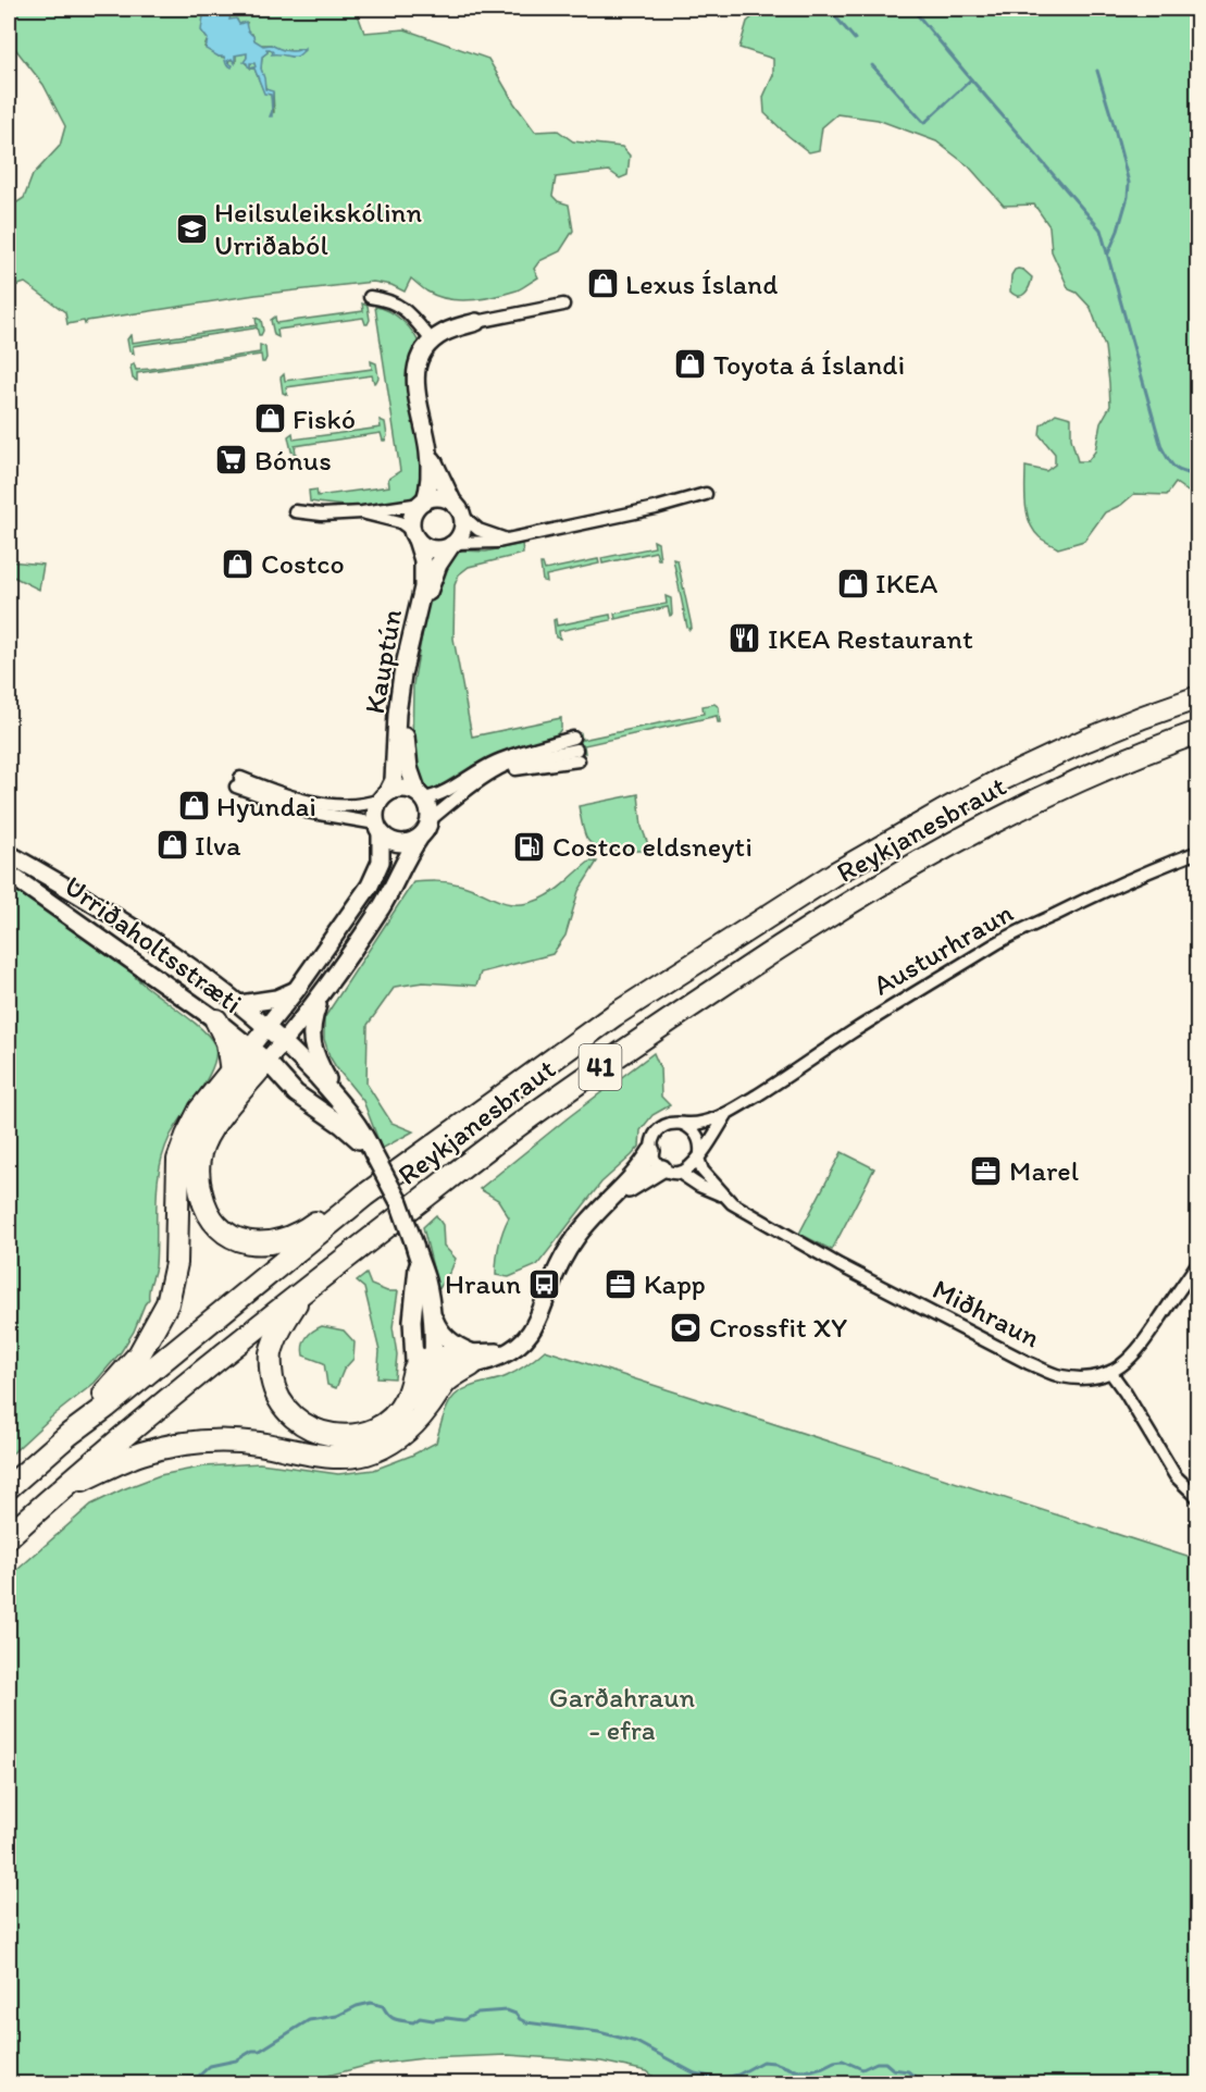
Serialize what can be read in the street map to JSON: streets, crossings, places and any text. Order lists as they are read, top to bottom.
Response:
{
  "streets": {
    "highway": ["Reykjanesbraut", "41"],
    "street": [
      "Kauptún",
      "Urriðaholtsstræti",
      "Austurhraun",
      "Miðhraun"
    ]
  },
  "crossings": [
    ["Kauptún", "Urriðaholtsstræti"],
    ["Austurhraun", "Miðhraun"]
  ],
  "parks": ["Garðahraun - efra"],
  "places": {
    "school or university": ["Heilsuleikskólinn Urriðaból"],
    "shop": [
      "Lexus Ísland",
      "Toyota á Íslandi",
      "Fiskó",
      "Costco",
      "IKEA",
      "Hyundai",
      "Ilva"
    ],
    "supermarket": ["Bónus"],
    "restaurant": ["IKEA Restaurant"],
    "fuel station": ["Costco eldsneyti"],
    "office": ["Marel", "Kapp"],
    "bus stop": ["Hraun"],
    "sports": ["Crossfit XY"]
  }
}
